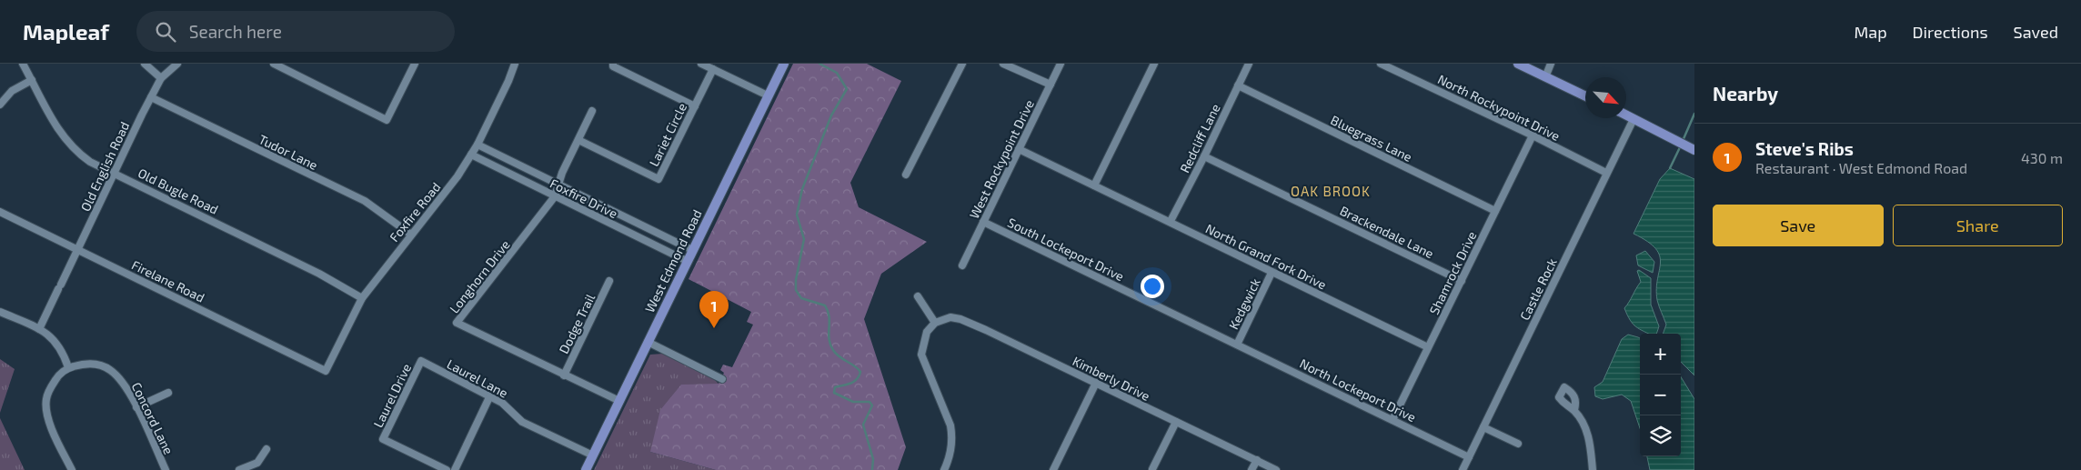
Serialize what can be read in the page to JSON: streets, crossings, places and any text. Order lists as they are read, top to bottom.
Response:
{
  "streets": {
    "main road": ["West Edmond Road"],
    "street": [
      "North Rockypoint Drive",
      "Lariet Circle",
      "Redcliff Lane",
      "Bluegrass Lane",
      "Tudor Lane",
      "West Rockypoint Drive",
      "Old English Road",
      "Old Bugle Road",
      "Foxfire Drive",
      "Foxfire Road",
      "Brackendale Lane",
      "South Lockeport Drive",
      "North Grand Fork Drive",
      "Shamrock Drive",
      "Longhorn Drive",
      "Firelane Road",
      "Castle Rock",
      "Kedgwick",
      "Dodge Trail",
      "Laurel Lane",
      "Kimberly Drive",
      "North Lockeport Drive",
      "Laurel Drive",
      "Concord Lane"
    ]
  },
  "crossings": [
    ["North Rockypoint Drive", "Shamrock Drive"],
    ["North Rockypoint Drive", "Castle Rock"],
    ["Lariet Circle", "Longhorn Drive"],
    ["Redcliff Lane", "Bluegrass Lane"],
    ["Redcliff Lane", "Brackendale Lane"],
    ["Redcliff Lane", "North Grand Fork Drive"],
    ["Bluegrass Lane", "Shamrock Drive"],
    ["Tudor Lane", "Old English Road"],
    ["Tudor Lane", "Foxfire Road"],
    ["West Rockypoint Drive", "South Lockeport Drive"],
    ["West Rockypoint Drive", "North Grand Fork Drive"],
    ["Old English Road", "Old Bugle Road"],
    ["Old English Road", "Firelane Road"],
    ["Old Bugle Road", "Foxfire Road"],
    ["Foxfire Drive", "Foxfire Road"],
    ["Foxfire Drive", "West Edmond Road"],
    ["Foxfire Drive", "Longhorn Drive"],
    ["Foxfire Road", "Firelane Road"],
    ["Brackendale Lane", "Shamrock Drive"],
    ["South Lockeport Drive", "Kedgwick"],
    ["South Lockeport Drive", "North Lockeport Drive"],
    ["North Grand Fork Drive", "Shamrock Drive"],
    ["North Grand Fork Drive", "Kedgwick"],
    ["West Edmond Road", "Longhorn Drive"],
    ["West Edmond Road", "Laurel Lane"],
    ["Shamrock Drive", "North Lockeport Drive"],
    ["Longhorn Drive", "Dodge Trail"],
    ["Castle Rock", "North Lockeport Drive"],
    ["Kedgwick", "North Lockeport Drive"],
    ["Laurel Lane", "Laurel Drive"]
  ],
  "districts": ["OAK BROOK"],
  "north": "bottom right",
  "page": {
    "header": "Mapleaf",
    "search": "Search here",
    "nav": ["Map", "Directions", "Saved"],
    "heading": "Nearby",
    "list": [
      {
        "mark": "1",
        "name": "Steve's Ribs",
        "note": "Restaurant · West Edmond Road",
        "value": "430 m"
      }
    ],
    "buttons": ["Save", "Share"],
    "pins": "1",
    "map_buttons": ["+", "−"]
  }
}
